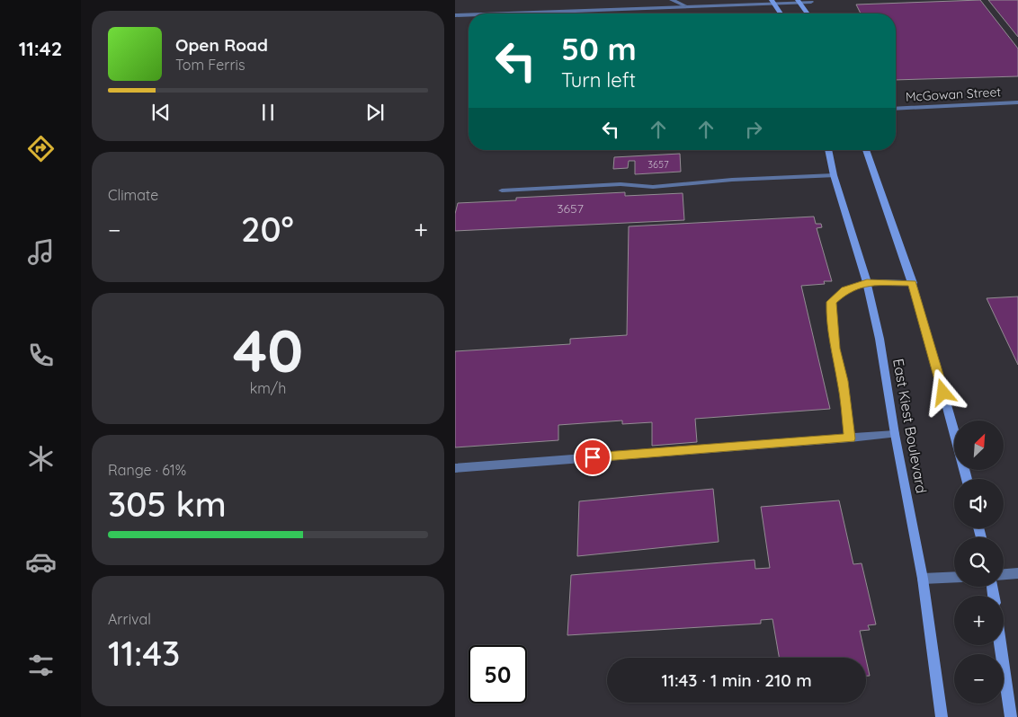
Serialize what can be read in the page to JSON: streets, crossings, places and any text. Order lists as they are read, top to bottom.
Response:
{
  "streets": {
    "main road": ["East Kiest Boulevard"],
    "street": ["McGowan Street"]
  },
  "house_numbers": ["3657", "3657"],
  "north": "top right",
  "page": {
    "tabs": "11:42",
    "turn": ["50 m", "Turn left"],
    "song": ["Open Road", "Tom Ferris"],
    "tile": [
      "Climate",
      ["40", "km/h"],
      ["Range · 61%", "305 km"],
      ["Arrival", "11:43"]
    ],
    "heat": ["−", "20°", "+"],
    "map_buttons": ["+", "−"],
    "limit": "50",
    "trip": "11:43 · 1 min · 210 m"
  }
}
